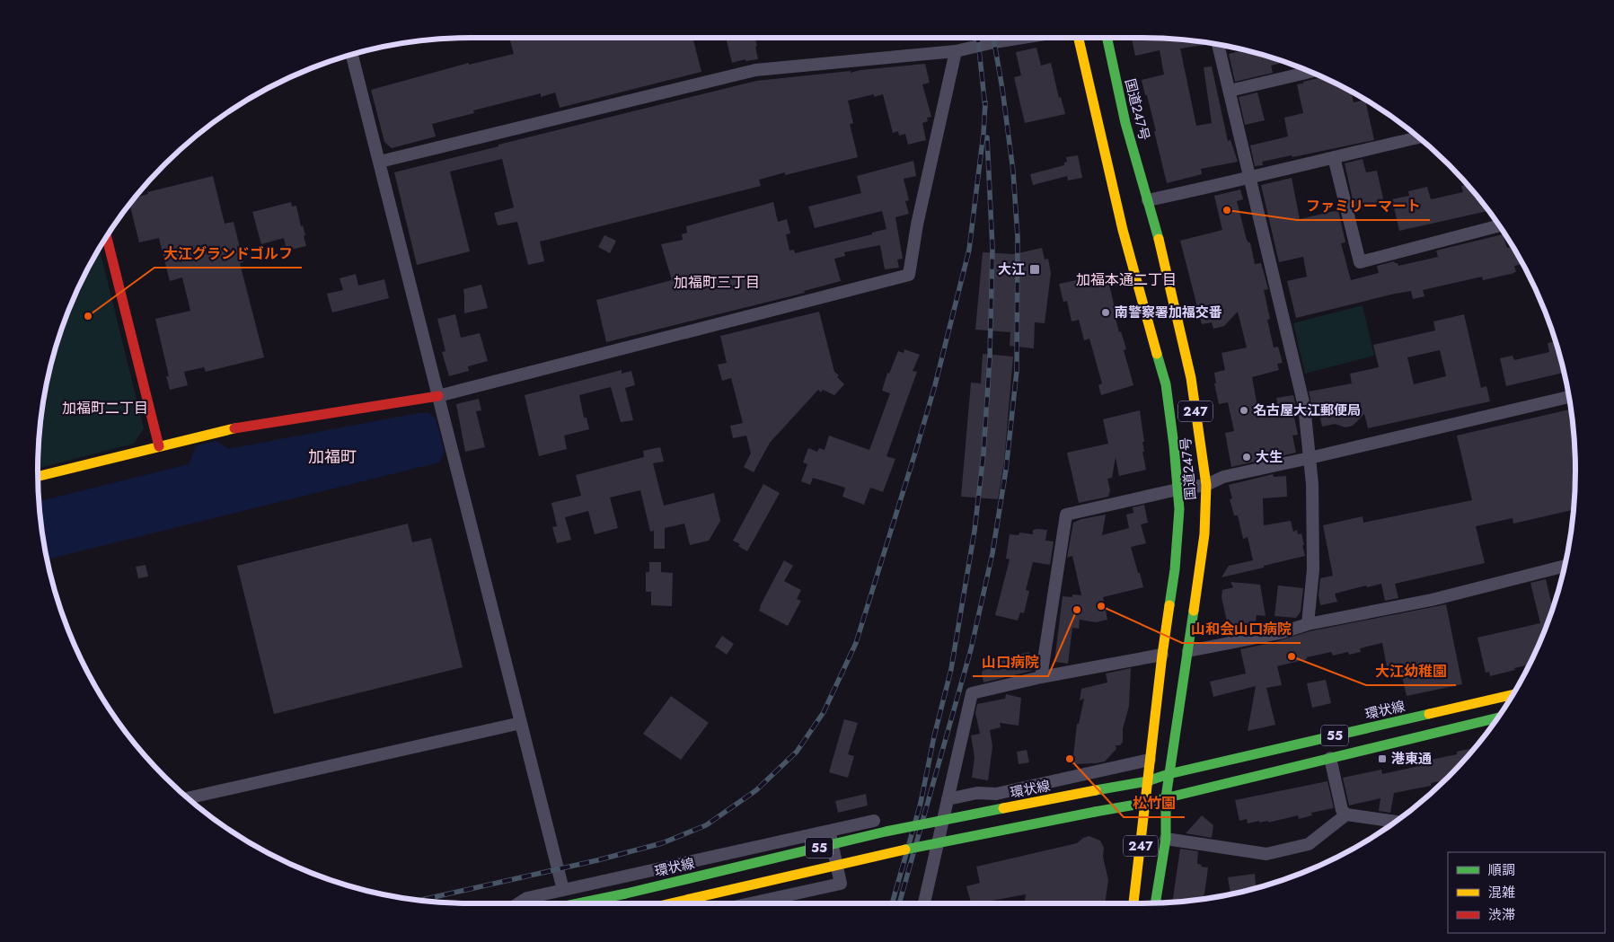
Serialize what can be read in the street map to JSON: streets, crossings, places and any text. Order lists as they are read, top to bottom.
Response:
{
  "streets": {
    "main road": [
      "国道247号",
      "247",
      "環状線",
      "55"
    ]
  },
  "crossings": [
    ["国道247号", "環状線"],
    ["国道247号", "55"]
  ],
  "districts": [
    "加福本通二丁目",
    "加福町三丁目",
    "加福町二丁目",
    "加福町"
  ],
  "places": {
    "other": [
      "ファミリーマート",
      "南警察署加福交番",
      "大江グランドゴルフ",
      "名古屋大江郵便局",
      "大生",
      "山和会山口病院",
      "山口病院",
      "大江幼稚園",
      "松竹園"
    ],
    "transit": ["大江", "港東通"]
  },
  "legend": ["順調", "混雑", "渋滞"]
}
